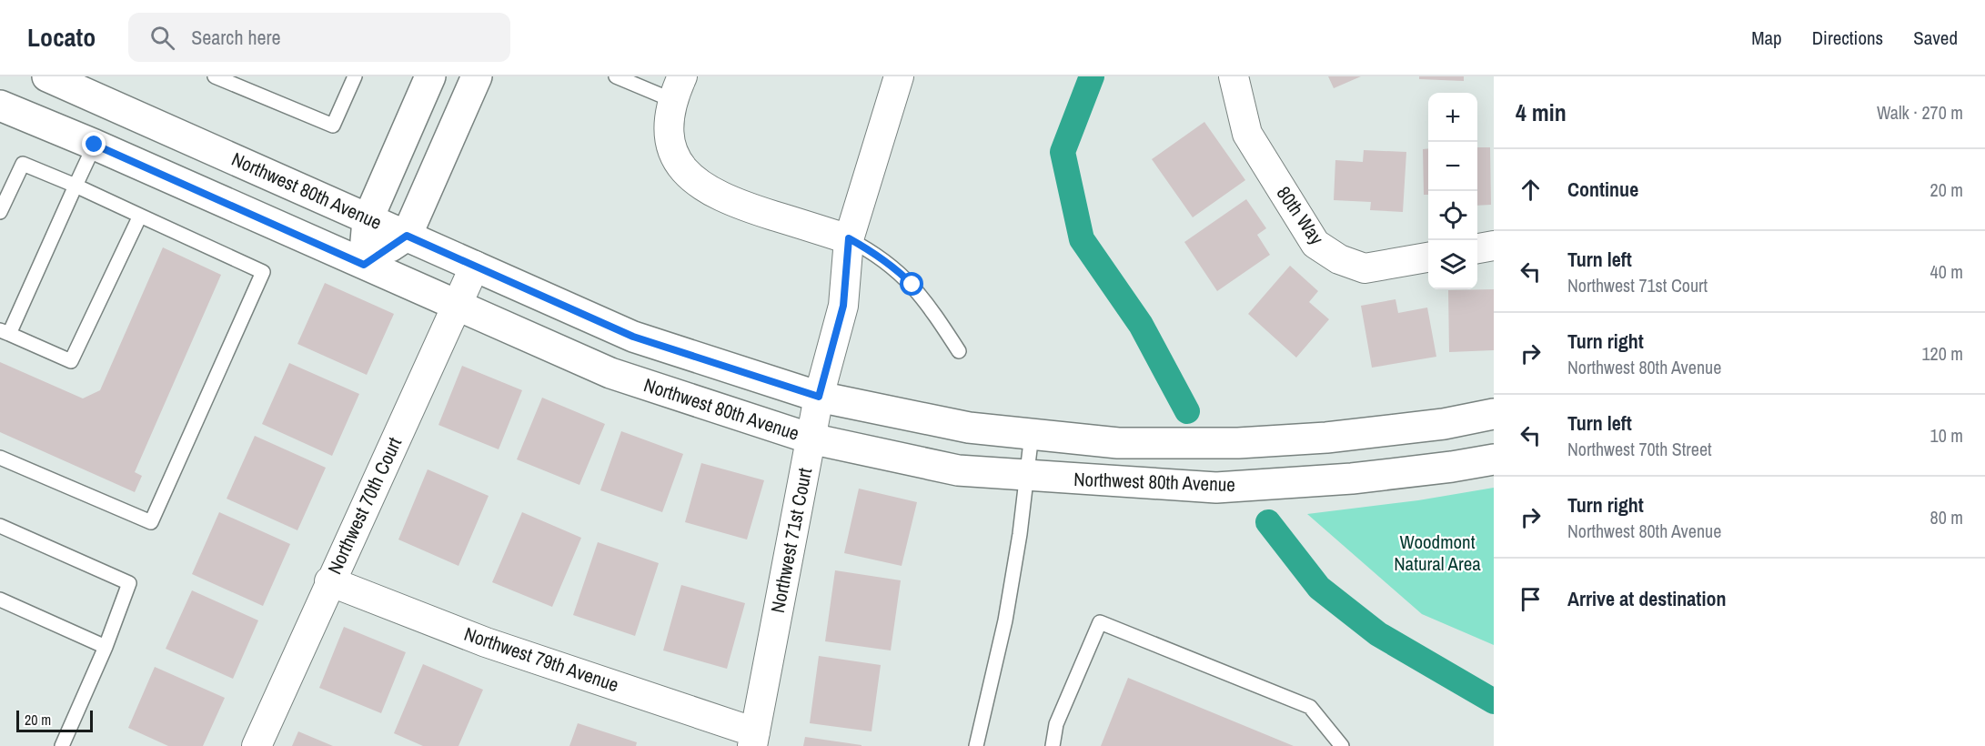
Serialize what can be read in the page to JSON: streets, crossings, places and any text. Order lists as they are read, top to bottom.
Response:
{
  "streets": {
    "street": [
      "Northwest 80th Avenue",
      "80th Way",
      "Northwest 70th Court",
      "Northwest 71st Court",
      "Northwest 79th Avenue"
    ]
  },
  "crossings": [
    ["Northwest 80th Avenue", "Northwest 70th Court"],
    ["Northwest 80th Avenue", "Northwest 71st Court"],
    ["Northwest 70th Court", "Northwest 79th Avenue"],
    ["Northwest 71st Court", "Northwest 79th Avenue"]
  ],
  "parks": ["Woodmont Natural Area"],
  "scale_bar": "20 m",
  "page": {
    "header": "Locato",
    "search": "Search here",
    "nav": ["Map", "Directions", "Saved"],
    "heading": ["4 min", "Walk · 270 m"],
    "map_buttons": ["+", "−"],
    "list": [
      ["Continue", "20 m"],
      ["Turn left", "Northwest 71st Court", "40 m"],
      ["Turn right", "Northwest 80th Avenue", "120 m"],
      ["Turn left", "Northwest 70th Street", "10 m"],
      ["Turn right", "Northwest 80th Avenue", "80 m"],
      "Arrive at destination"
    ],
    "scale": "20 m"
  }
}
